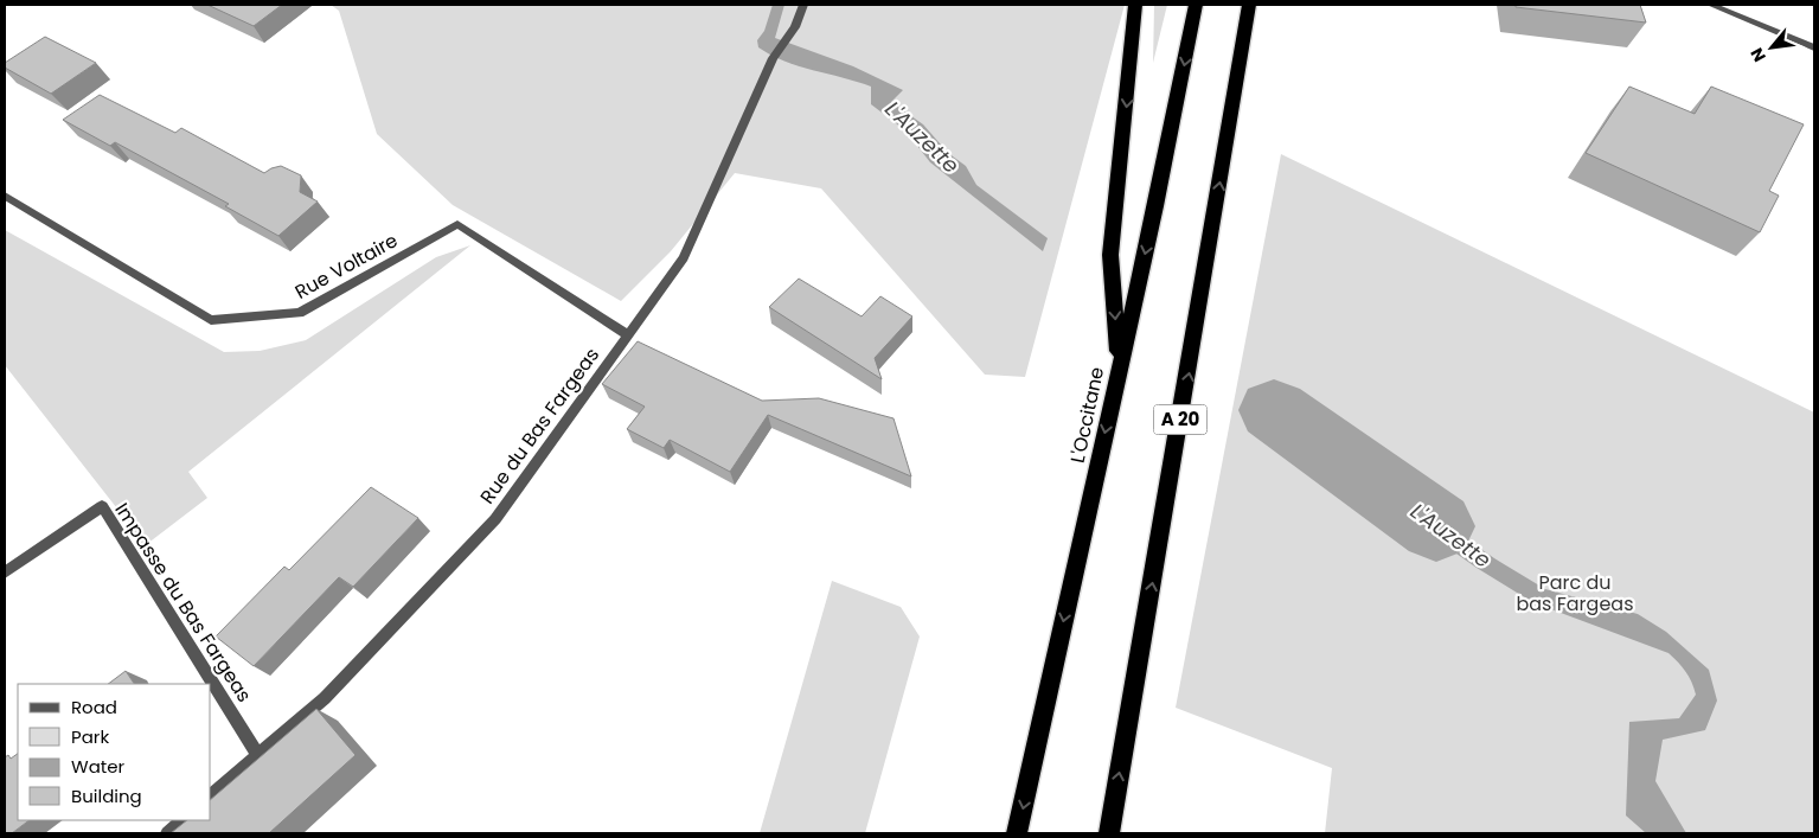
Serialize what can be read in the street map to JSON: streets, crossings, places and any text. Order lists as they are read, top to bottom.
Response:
{
  "streets": {
    "highway": ["L'Occitane", "A 20"],
    "street": ["Rue Voltaire", "Rue du Bas Fargeas", "Impasse du Bas Fargeas"]
  },
  "crossings": [
    ["Rue Voltaire", "Rue du Bas Fargeas"],
    ["Rue du Bas Fargeas", "Impasse du Bas Fargeas"]
  ],
  "water": ["L'Auzette"],
  "parks": ["Parc du bas Fargeas"],
  "legend": [
    "Road",
    "Park",
    "Water",
    "Building"
  ],
  "north": "bottom left"
}
